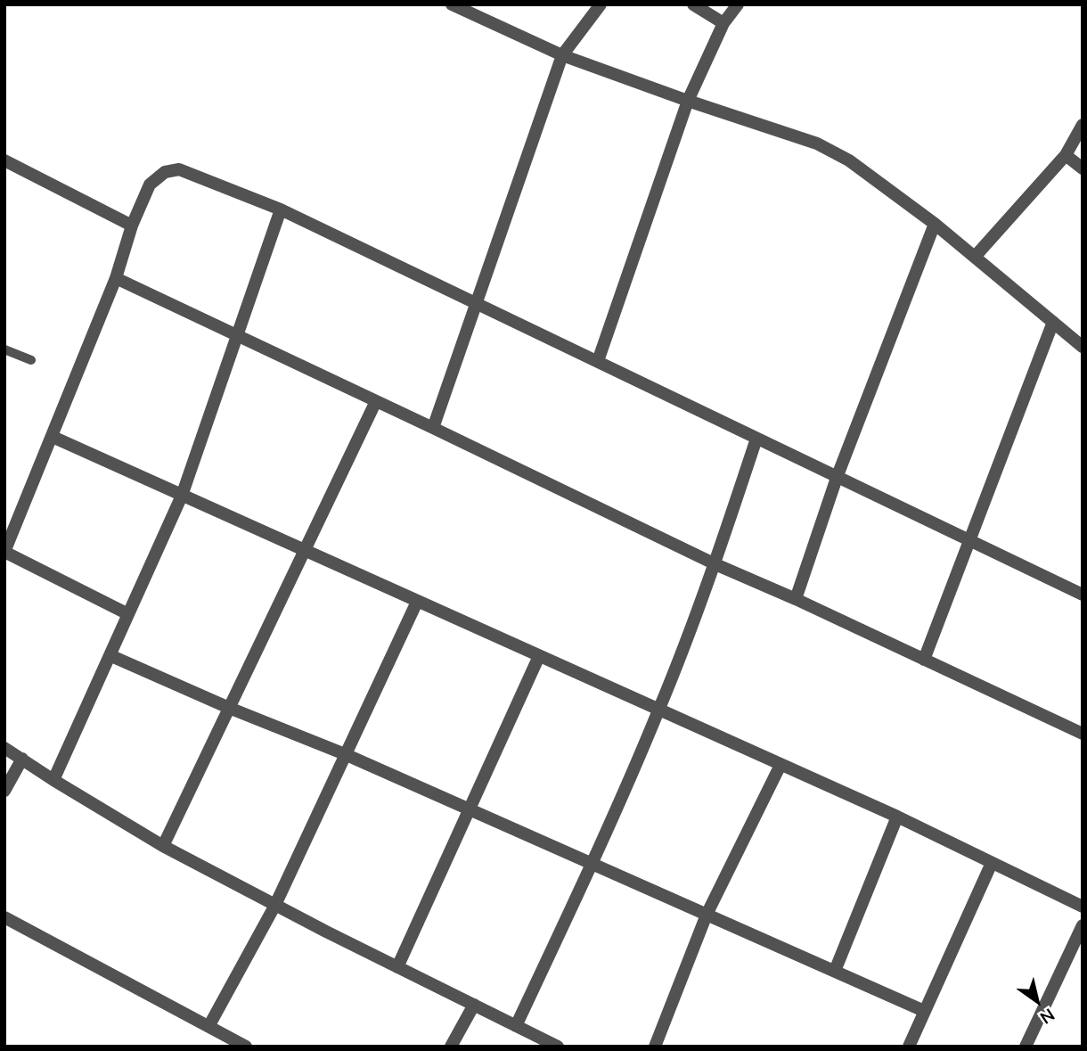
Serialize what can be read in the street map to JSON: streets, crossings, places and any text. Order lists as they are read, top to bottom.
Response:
{
  "north": "bottom right"
}
